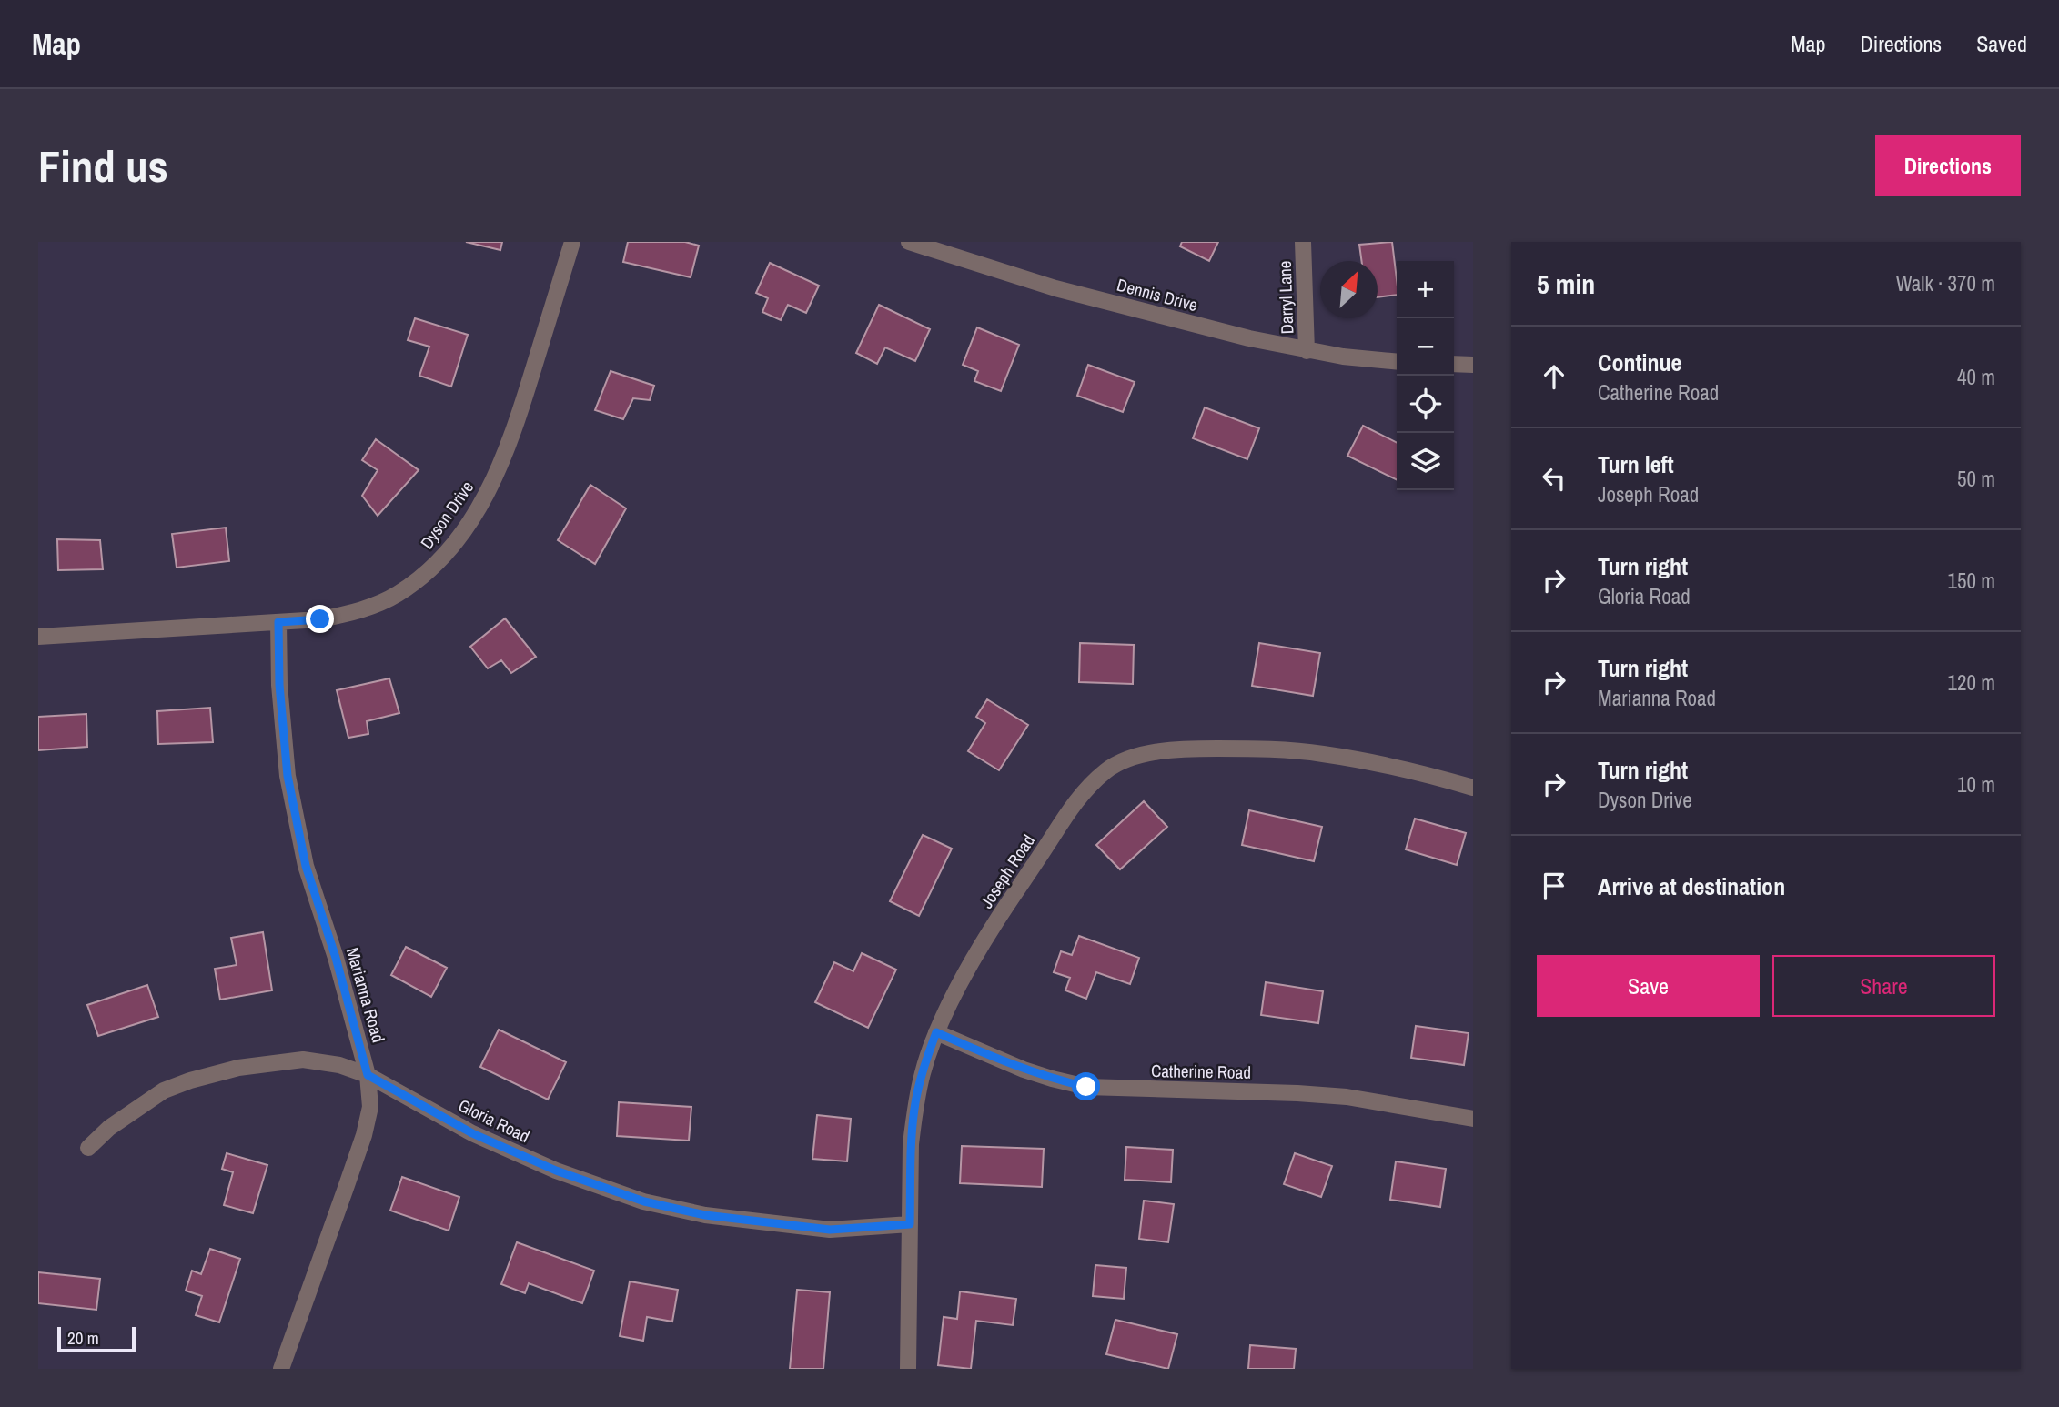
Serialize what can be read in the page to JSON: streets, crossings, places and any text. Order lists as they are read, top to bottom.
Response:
{
  "streets": {
    "street": [
      "Dennis Drive",
      "Darryl Lane",
      "Dyson Drive",
      "Joseph Road",
      "Marianna Road",
      "Catherine Road",
      "Gloria Road"
    ]
  },
  "crossings": [
    ["Dennis Drive", "Darryl Lane"],
    ["Dyson Drive", "Marianna Road"],
    ["Joseph Road", "Catherine Road"],
    ["Joseph Road", "Gloria Road"],
    ["Marianna Road", "Gloria Road"]
  ],
  "scale_bar": "20 m",
  "north": "top right",
  "page": {
    "header": "Map",
    "nav": ["Map", "Directions", "Saved"],
    "buttons": [
      "Directions",
      ["Save", "Share"]
    ],
    "title": "Find us",
    "heading": ["5 min", "Walk · 370 m"],
    "map_buttons": ["+", "−"],
    "list": [
      ["Continue", "Catherine Road", "40 m"],
      ["Turn left", "Joseph Road", "50 m"],
      ["Turn right", "Gloria Road", "150 m"],
      ["Turn right", "Marianna Road", "120 m"],
      ["Turn right", "Dyson Drive", "10 m"],
      "Arrive at destination"
    ],
    "scale": "20 m"
  }
}
